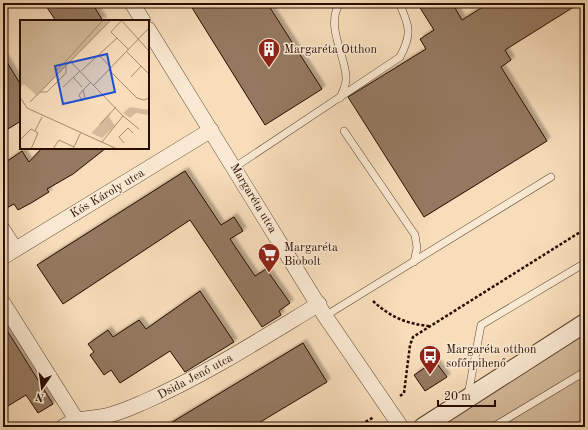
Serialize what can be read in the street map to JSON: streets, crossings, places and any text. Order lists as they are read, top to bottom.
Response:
{
  "streets": {
    "street": ["Kós Károly utca", "Margaréta utca", "Dsida Jenő utca"]
  },
  "crossings": [
    ["Kós Károly utca", "Margaréta utca"],
    ["Margaréta utca", "Dsida Jenő utca"]
  ],
  "places": {
    "building": ["Margaréta Otthon"],
    "supermarket": ["Margaréta Biobolt"],
    "bus stop": ["Margaréta otthon sofőrpihenő"]
  },
  "scale_bar": "20 m",
  "north": "bottom"
}
